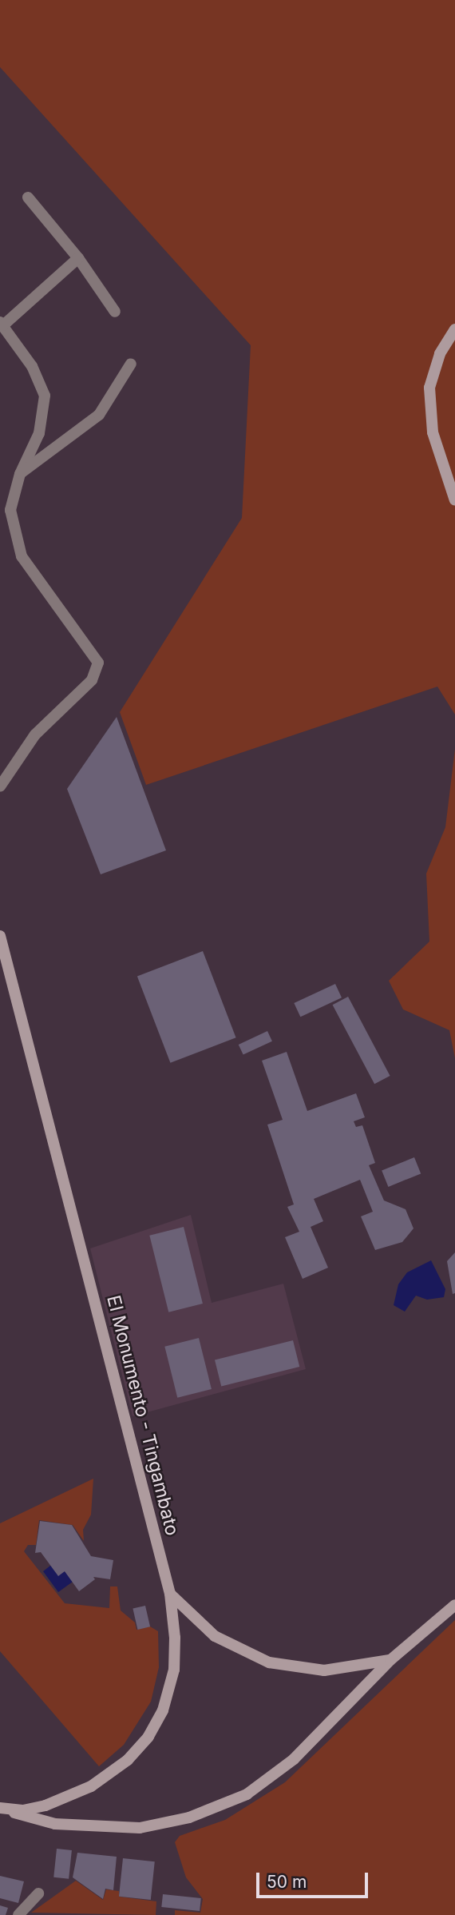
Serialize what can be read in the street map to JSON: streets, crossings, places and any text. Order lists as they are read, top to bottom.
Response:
{
  "streets": {
    "main road": ["El Monumento - Tingambato"]
  },
  "scale_bar": "50 m"
}
